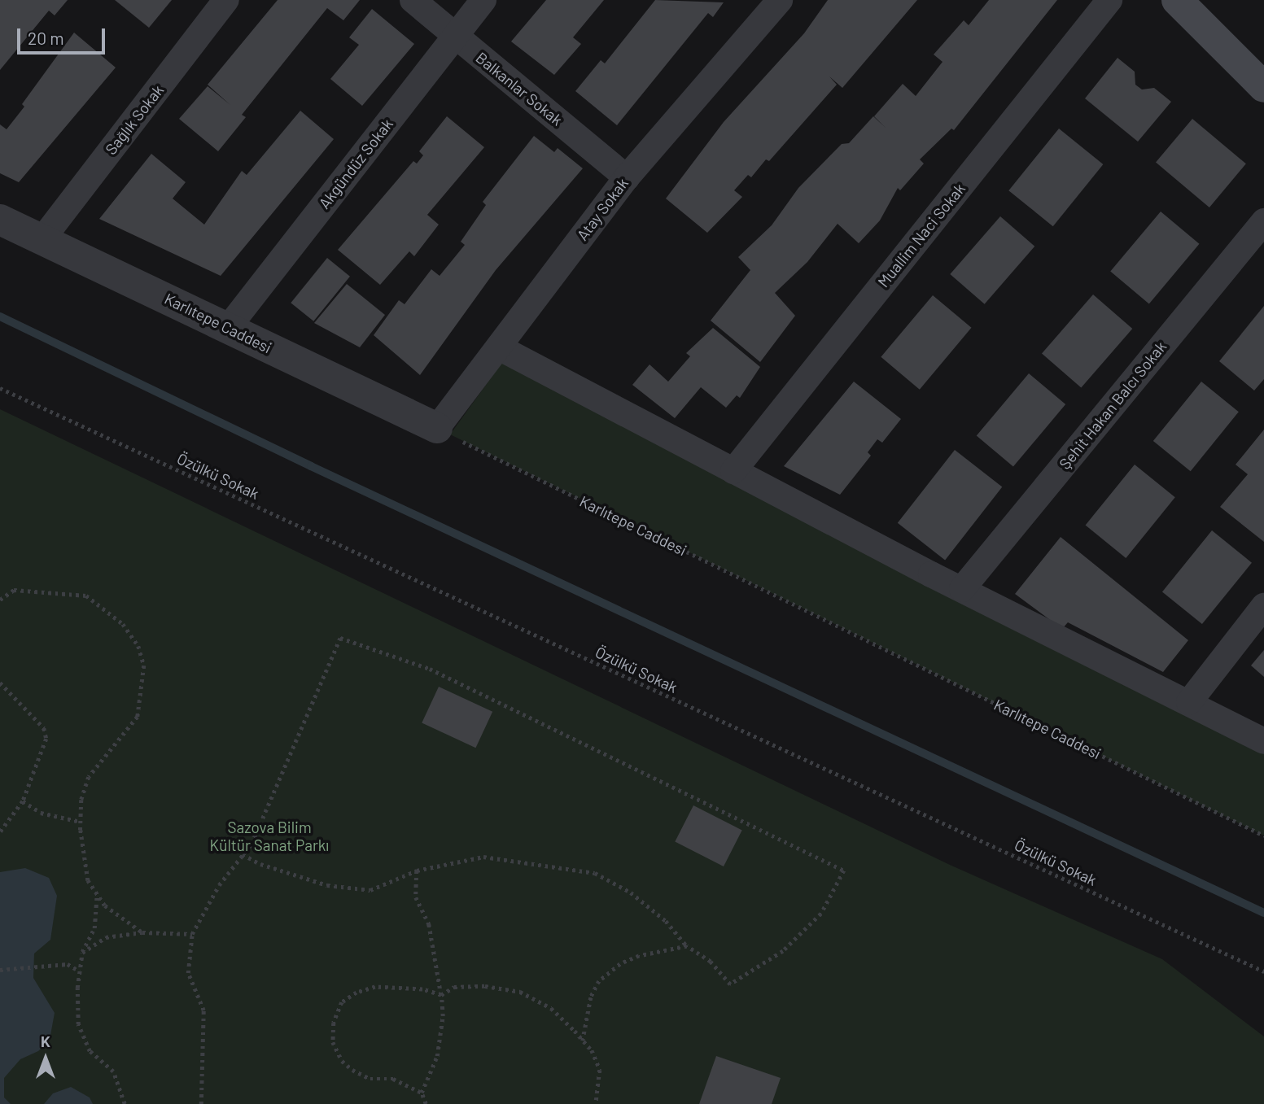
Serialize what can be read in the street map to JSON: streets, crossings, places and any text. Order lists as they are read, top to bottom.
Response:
{
  "streets": {
    "street": [
      "Balkanlar Sokak",
      "Sağlık Sokak",
      "Akgündüz Sokak",
      "Atay Sokak",
      "Muallim Naci Sokak",
      "Karlıtepe Caddesi",
      "Şehit Hakan Balcı Sokak"
    ],
    "path": ["Özülkü Sokak"]
  },
  "crossings": [
    ["Balkanlar Sokak", "Akgündüz Sokak"],
    ["Balkanlar Sokak", "Atay Sokak"],
    ["Sağlık Sokak", "Karlıtepe Caddesi"],
    ["Akgündüz Sokak", "Karlıtepe Caddesi"],
    ["Atay Sokak", "Karlıtepe Caddesi"]
  ],
  "parks": ["Sazova Bilim Kültür Sanat Parkı"],
  "scale_bar": "20 m",
  "north": "top"
}
